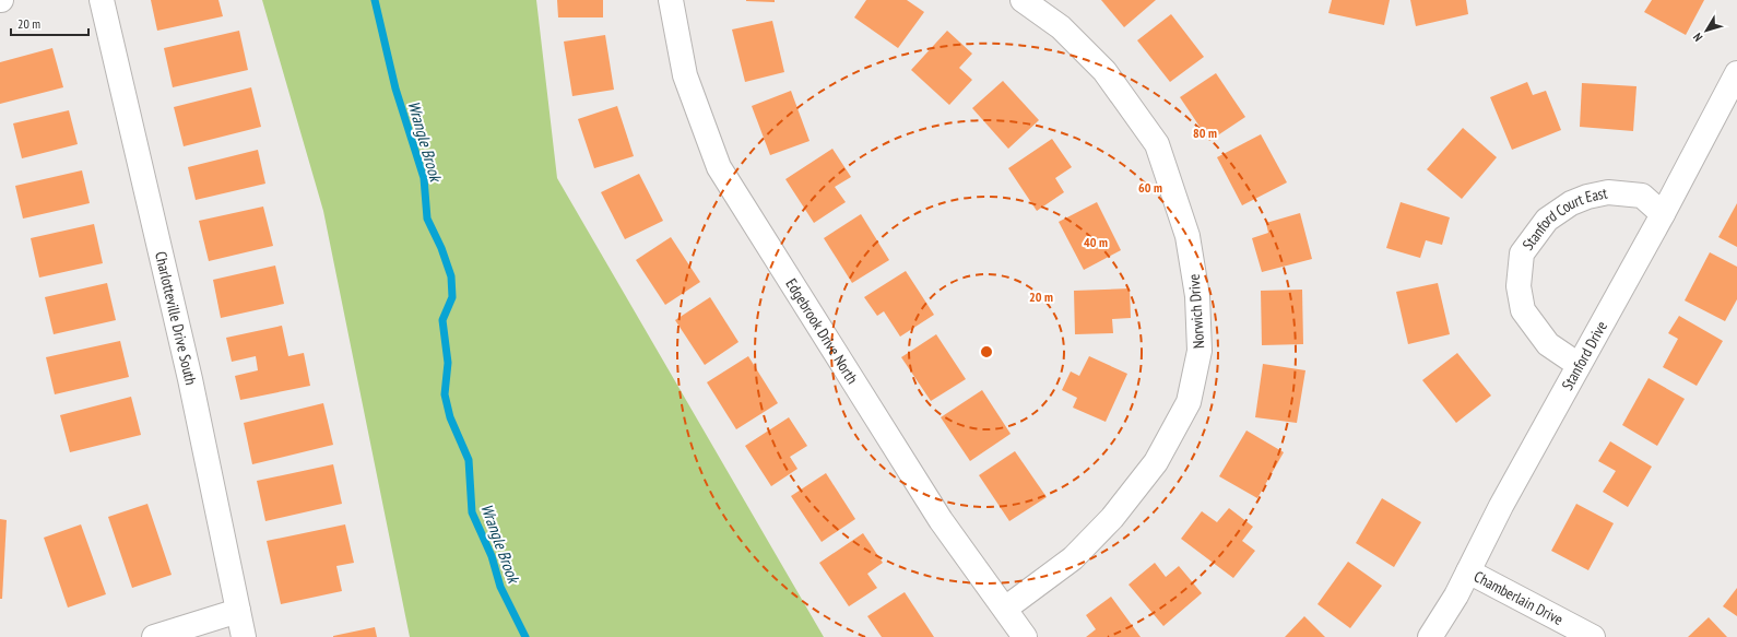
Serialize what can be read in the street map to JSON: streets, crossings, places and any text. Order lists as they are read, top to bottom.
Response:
{
  "streets": {
    "street": [
      "Stanford Court East",
      "Norwich Drive",
      "Charlotteville Drive South",
      "Edgebrook Drive North",
      "Stanford Drive",
      "Chamberlain Drive"
    ]
  },
  "crossings": [
    ["Stanford Court East", "Stanford Drive"],
    ["Norwich Drive", "Edgebrook Drive North"],
    ["Stanford Drive", "Chamberlain Drive"]
  ],
  "water": ["Wrangle Brook"],
  "scale_bar": "20 m",
  "north": "bottom left",
  "rings": [
    "80 m",
    "60 m",
    "40 m",
    "20 m"
  ]
}
